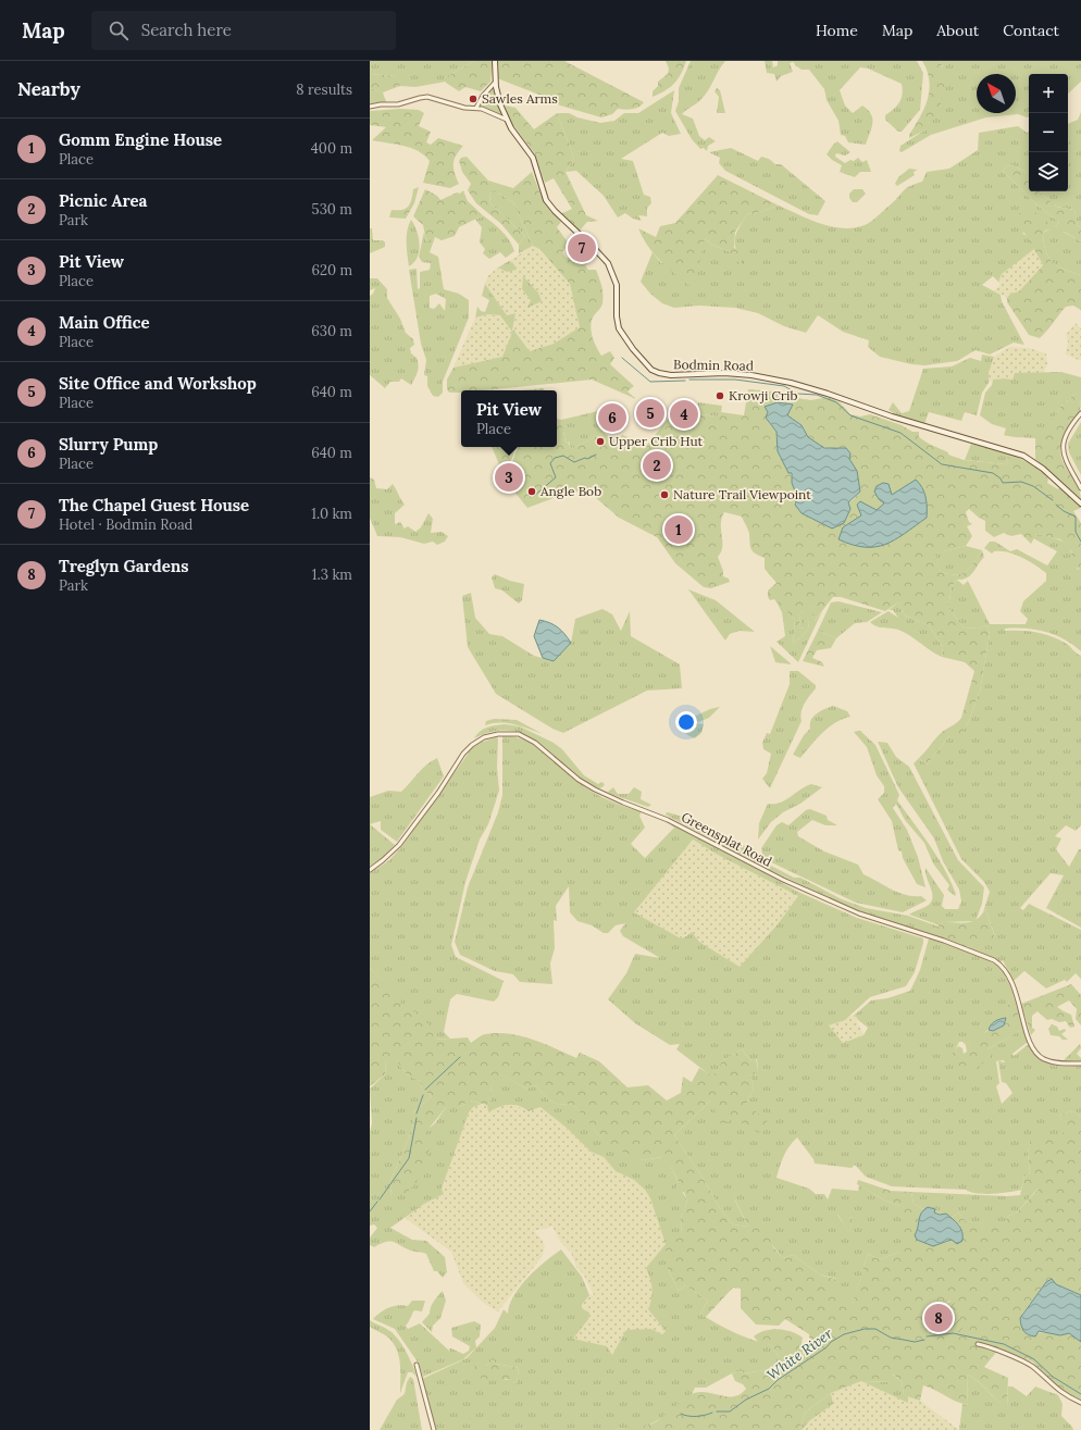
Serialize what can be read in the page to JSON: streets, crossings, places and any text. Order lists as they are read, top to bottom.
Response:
{
  "streets": {
    "main road": ["Bodmin Road"],
    "street": ["Greensplat Road"]
  },
  "water": ["White River"],
  "places": [
    "Sawles Arms",
    "Krowji Crib",
    "Upper Crib Hut",
    "Angle Bob",
    "Nature Trail Viewpoint"
  ],
  "north": "top left",
  "page": {
    "header": "Map",
    "search": "Search here",
    "nav": [
      "Home",
      "Map",
      "About",
      "Contact"
    ],
    "heading": ["Nearby", "8 results"],
    "map_buttons": ["+", "−"],
    "list": [
      {
        "mark": "1",
        "name": "Gomm Engine House",
        "note": "Place",
        "value": "400 m"
      },
      {
        "mark": "2",
        "name": "Picnic Area",
        "note": "Park",
        "value": "530 m"
      },
      {
        "mark": "3",
        "name": "Pit View",
        "note": "Place",
        "value": "620 m"
      },
      {
        "mark": "4",
        "name": "Main Office",
        "note": "Place",
        "value": "630 m"
      },
      {
        "mark": "5",
        "name": "Site Office and Workshop",
        "note": "Place",
        "value": "640 m"
      },
      {
        "mark": "6",
        "name": "Slurry Pump",
        "note": "Place",
        "value": "640 m"
      },
      {
        "mark": "7",
        "name": "The Chapel Guest House",
        "note": "Hotel · Bodmin Road",
        "value": "1.0 km"
      },
      {
        "mark": "8",
        "name": "Treglyn Gardens",
        "note": "Park",
        "value": "1.3 km"
      }
    ],
    "pins": [
      "7",
      "5",
      "4",
      "6",
      "2",
      "3",
      "1",
      "8"
    ],
    "popup": ["Pit View", "Place"]
  }
}
